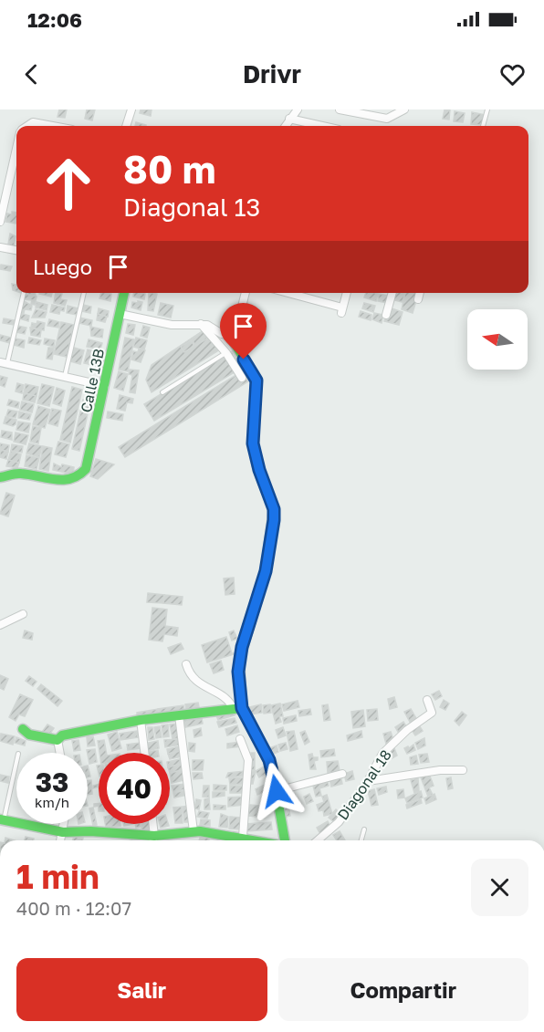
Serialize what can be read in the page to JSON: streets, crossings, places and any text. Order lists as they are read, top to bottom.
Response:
{
  "streets": {
    "street": ["Calle 13B", "Diagonal 18"]
  },
  "north": "left",
  "page": {
    "status": "12:06",
    "header": "Drivr",
    "turn": ["80 m", "Diagonal 13"],
    "then": "Luego",
    "speed": "33 km/h",
    "limit": "40",
    "heading": ["1 min", "400 m · 12:07"],
    "buttons": ["Salir", "Compartir"]
  }
}
